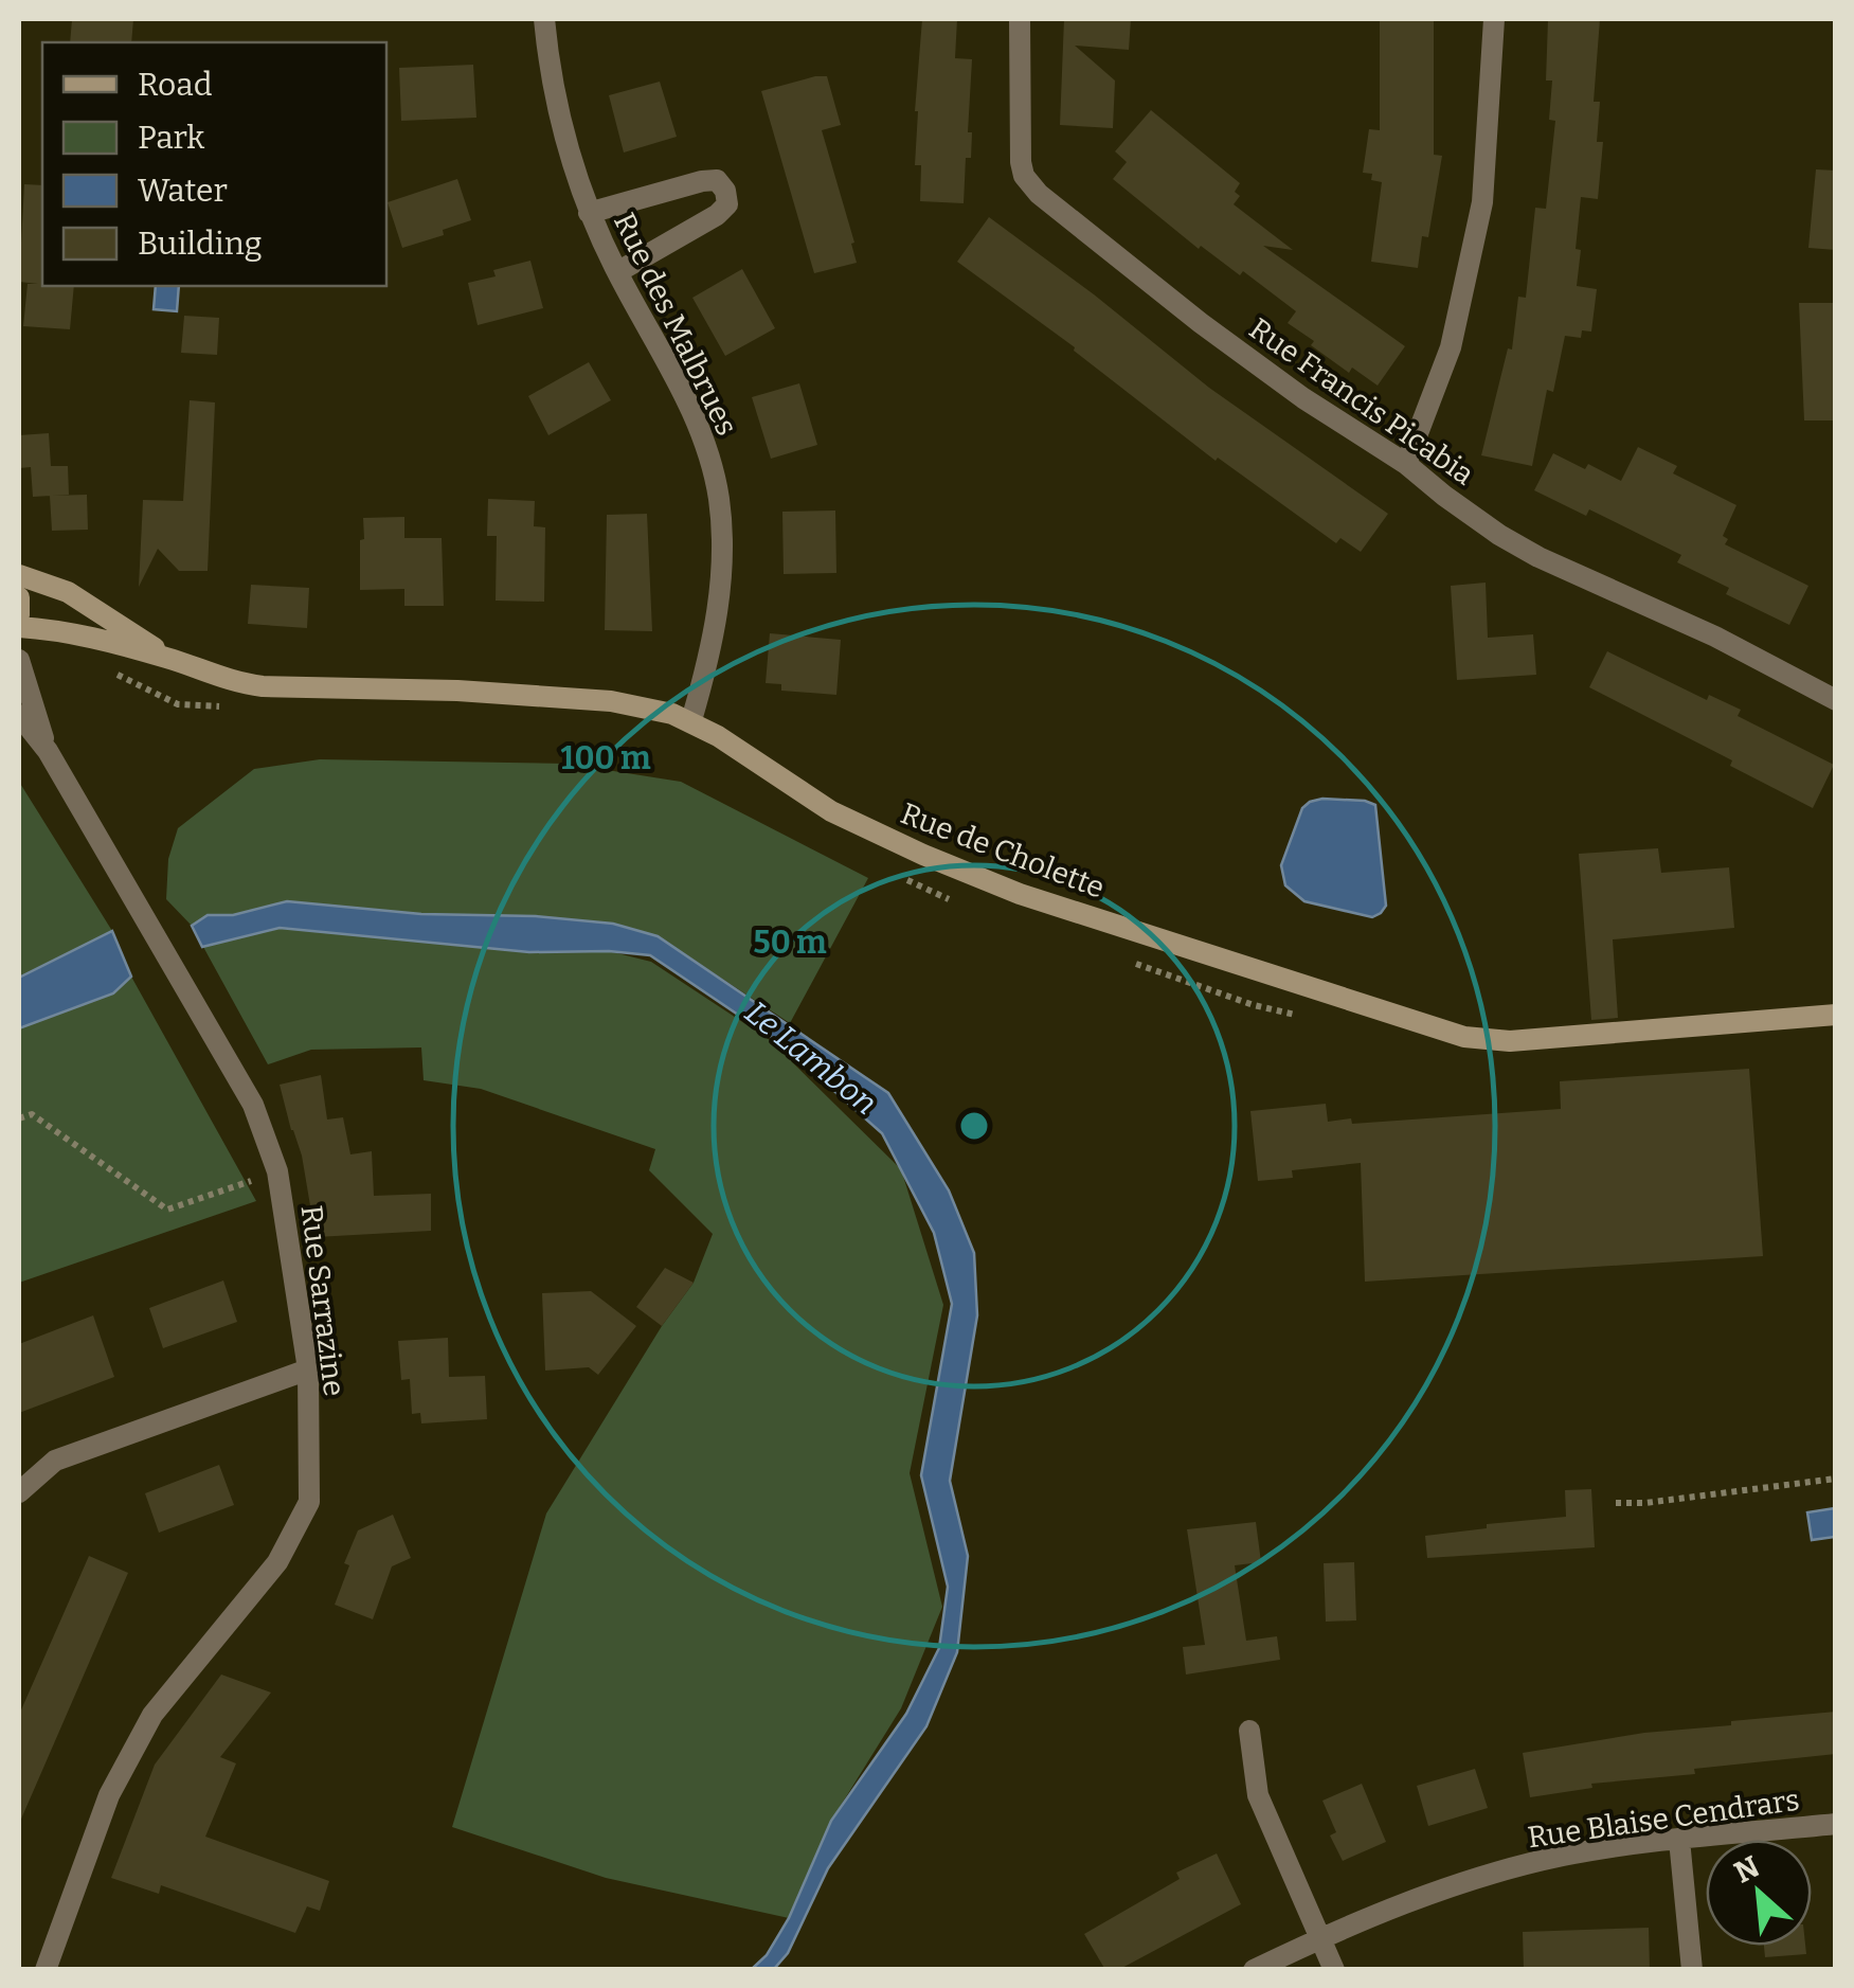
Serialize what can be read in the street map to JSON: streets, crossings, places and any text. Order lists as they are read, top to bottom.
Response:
{
  "streets": {
    "street": [
      "Rue des Malbrues",
      "Rue Francis Picabia",
      "Rue de Cholette",
      "Rue Sarrazine",
      "Rue Blaise Cendrars"
    ]
  },
  "crossings": [
    ["Rue des Malbrues", "Rue de Cholette"]
  ],
  "water": ["Le Lambon"],
  "legend": [
    "Road",
    "Park",
    "Water",
    "Building"
  ],
  "north": "top left",
  "rings": ["100 m", "50 m"]
}
